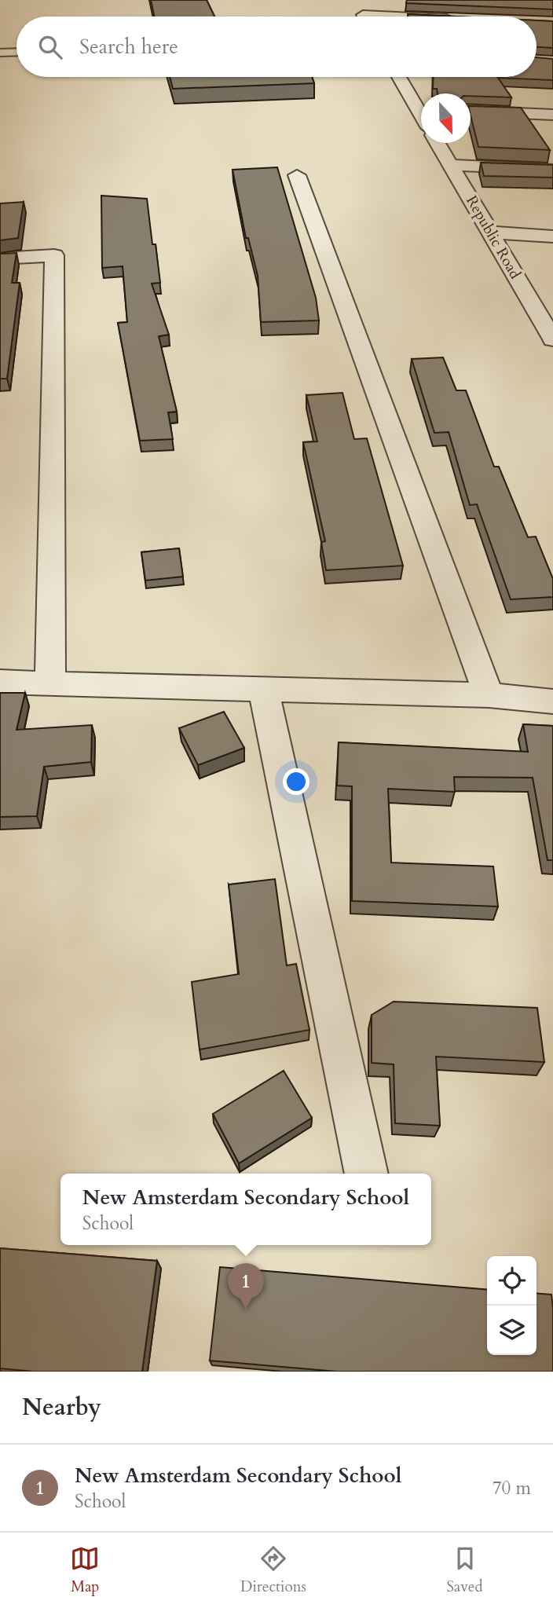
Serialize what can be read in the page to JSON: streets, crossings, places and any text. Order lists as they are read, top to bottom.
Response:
{
  "streets": {
    "street": ["Republic Road"]
  },
  "north": "bottom",
  "page": {
    "search": "Search here",
    "popup": ["New Amsterdam Secondary School", "School"],
    "pins": "1",
    "heading": "Nearby",
    "list": [
      {
        "mark": "1",
        "name": "New Amsterdam Secondary School",
        "note": "School",
        "value": "70 m"
      }
    ],
    "nav": ["Map", "Directions", "Saved"]
  }
}
